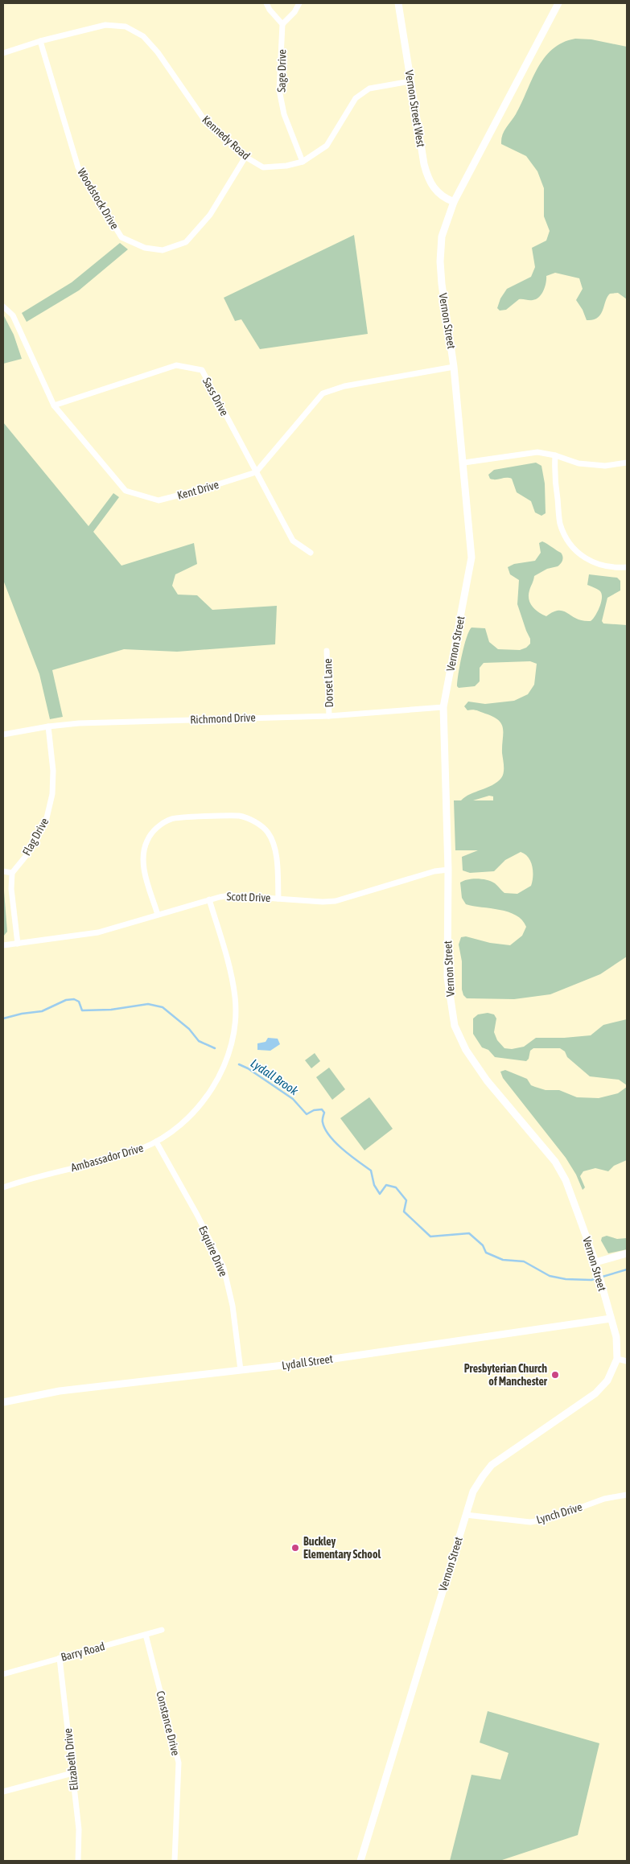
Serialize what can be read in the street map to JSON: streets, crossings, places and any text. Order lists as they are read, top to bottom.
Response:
{
  "streets": {
    "street": [
      "Sage Drive",
      "Vernon Street West",
      "Kennedy Road",
      "Woodstock Drive",
      "Vernon Street",
      "Sass Drive",
      "Kent Drive",
      "Dorset Lane",
      "Richmond Drive",
      "Flag Drive",
      "Scott Drive",
      "Ambassador Drive",
      "Esquire Drive",
      "Lydall Street",
      "Lynch Drive",
      "Barry Road",
      "Constance Drive",
      "Elizabeth Drive"
    ]
  },
  "crossings": [
    ["Sage Drive", "Kennedy Road"],
    ["Vernon Street West", "Kennedy Road"],
    ["Vernon Street West", "Vernon Street"],
    ["Kennedy Road", "Woodstock Drive"],
    ["Vernon Street", "Richmond Drive"],
    ["Vernon Street", "Scott Drive"],
    ["Vernon Street", "Lydall Street"],
    ["Vernon Street", "Lynch Drive"],
    ["Sass Drive", "Kent Drive"],
    ["Dorset Lane", "Richmond Drive"],
    ["Richmond Drive", "Flag Drive"],
    ["Scott Drive", "Ambassador Drive"],
    ["Ambassador Drive", "Esquire Drive"],
    ["Esquire Drive", "Lydall Street"],
    ["Barry Road", "Constance Drive"],
    ["Barry Road", "Elizabeth Drive"]
  ],
  "water": ["Lydall Brook"],
  "places": ["Presbyterian Church of Manchester", "Buckley Elementary School"]
}
